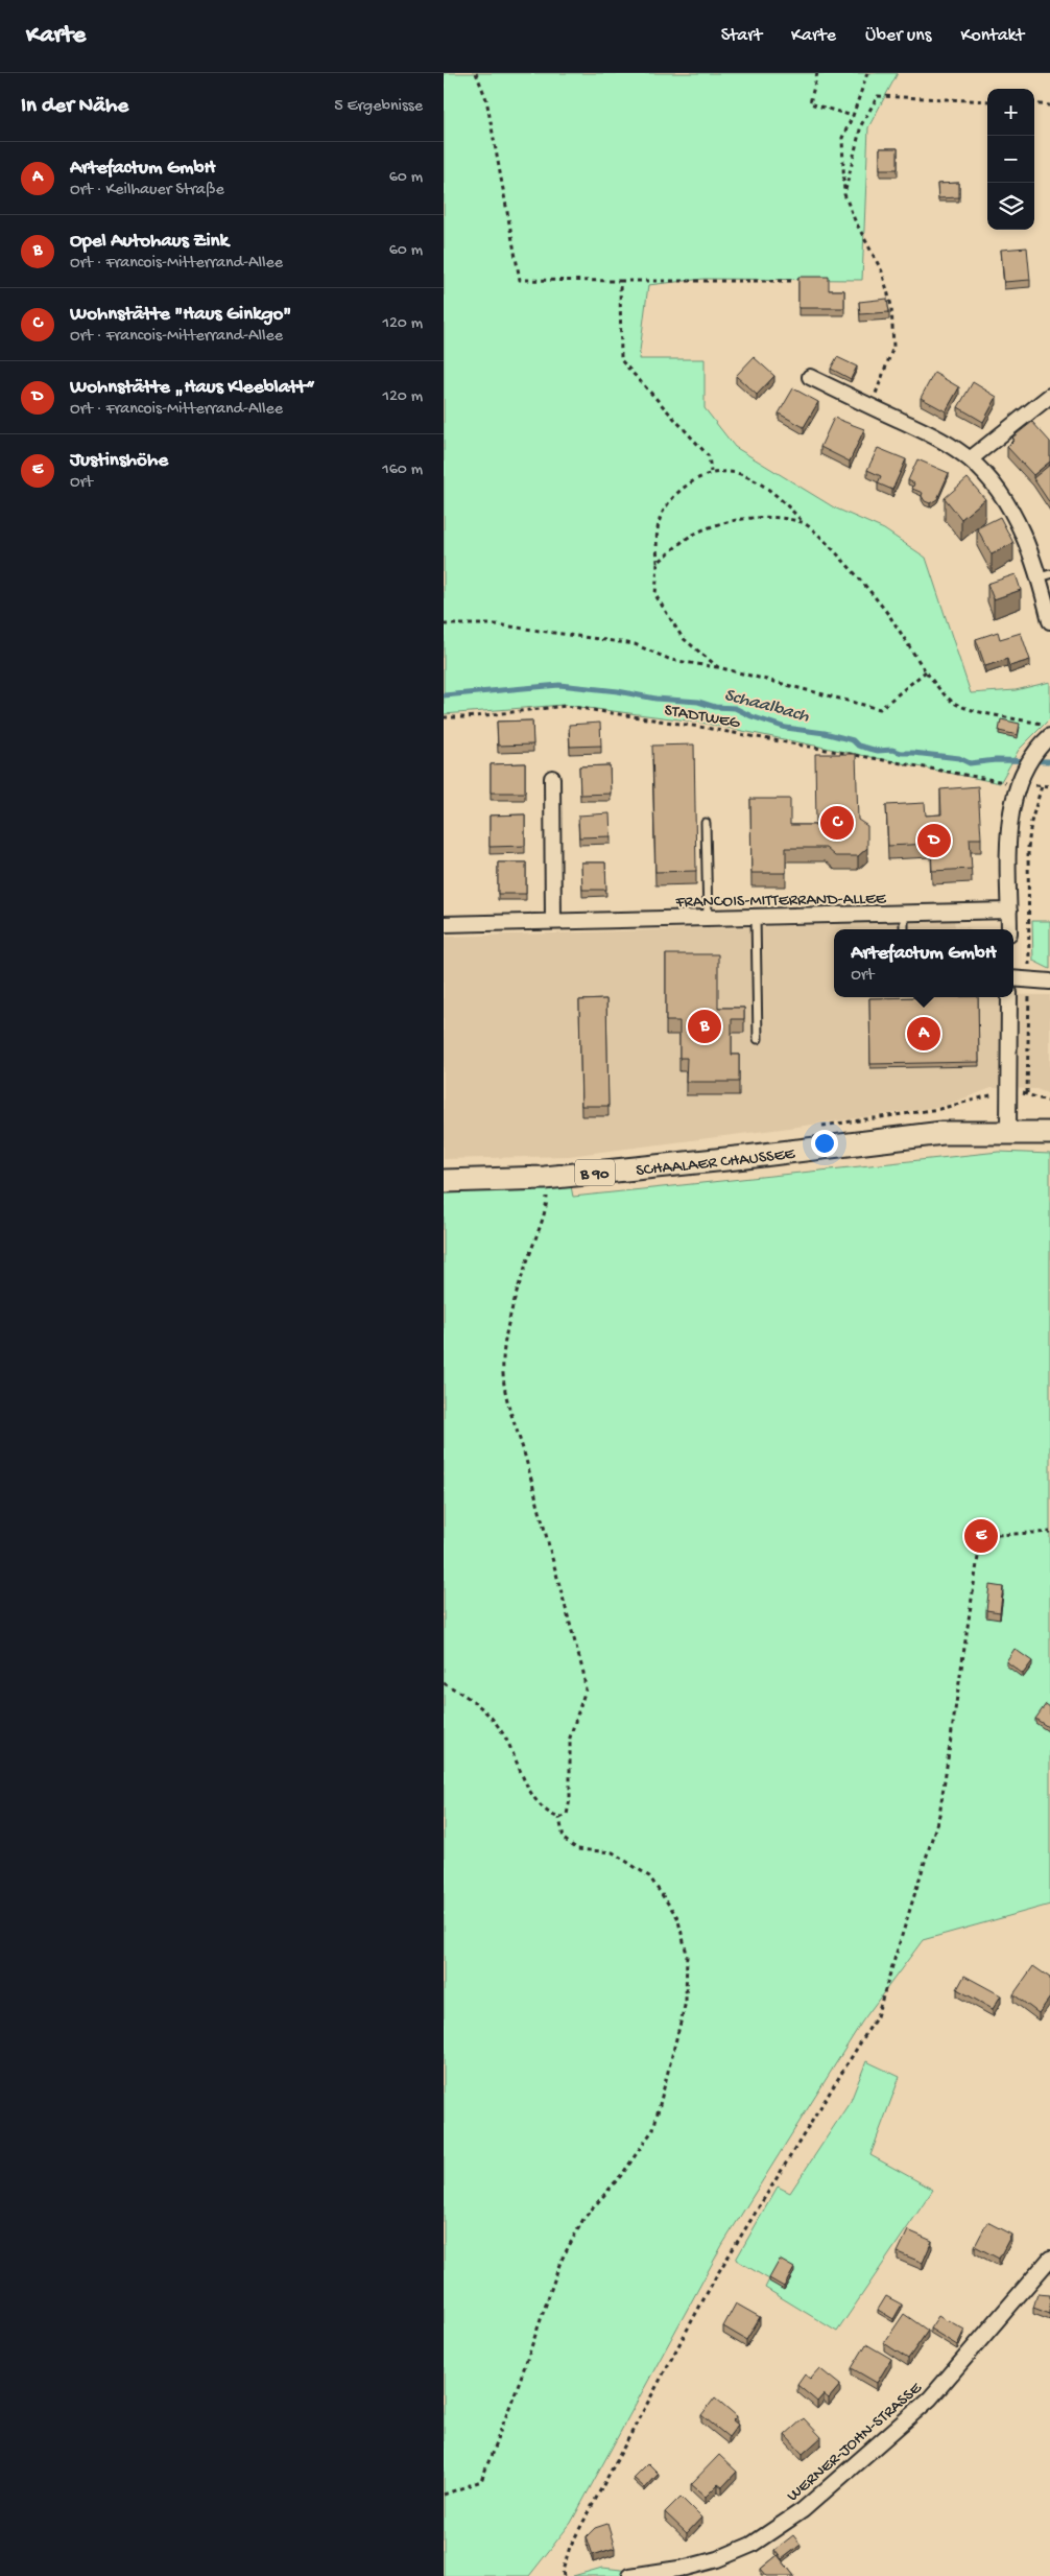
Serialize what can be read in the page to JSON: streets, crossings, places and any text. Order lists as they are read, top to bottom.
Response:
{
  "streets": {
    "main road": ["SCHAALAER CHAUSSEE", "B 90"],
    "street": ["FRANCOIS-MITTERRAND-ALLEE", "WERNER-JOHN-STRASSE"],
    "path": ["STADTWEG"]
  },
  "water": ["Schaalbach"],
  "page": {
    "header": "Karte",
    "nav": [
      "Start",
      "Karte",
      "Über uns",
      "Kontakt"
    ],
    "heading": ["In der Nähe", "5 Ergebnisse"],
    "map_buttons": ["+", "−"],
    "list": [
      {
        "mark": "A",
        "name": "Artefactum GmbH",
        "note": "Ort · Keilhauer Straße",
        "value": "60 m"
      },
      {
        "mark": "B",
        "name": "Opel Autohaus Zink",
        "note": "Ort · Francois-Mitterrand-Allee",
        "value": "60 m"
      },
      {
        "mark": "C",
        "name": "Wohnstätte \"Haus Ginkgo\"",
        "note": "Ort · Francois-Mitterrand-Allee",
        "value": "120 m"
      },
      {
        "mark": "D",
        "name": "Wohnstätte „Haus Kleeblatt“",
        "note": "Ort · Francois-Mitterrand-Allee",
        "value": "120 m"
      },
      {
        "mark": "E",
        "name": "Justinshöhe",
        "note": "Ort",
        "value": "160 m"
      }
    ],
    "pins": [
      "C",
      "D",
      "B",
      "A",
      "E"
    ],
    "popup": ["Artefactum GmbH", "Ort"]
  }
}
